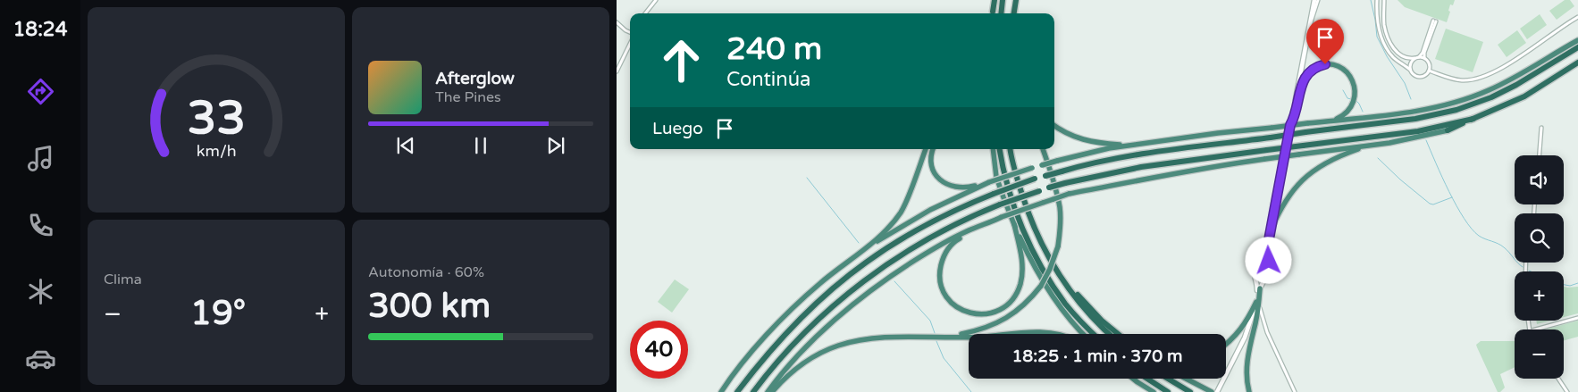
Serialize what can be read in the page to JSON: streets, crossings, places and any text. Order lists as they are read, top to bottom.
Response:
{
  "page": {
    "tabs": "18:24",
    "turn": ["240 m", "Continúa"],
    "song": ["Afterglow", "The Pines"],
    "then": "Luego",
    "map_buttons": ["+", "−"],
    "tile": [
      "Clima",
      ["Autonomía · 60%", "300 km"]
    ],
    "heat": ["−", "19°", "+"],
    "limit": "40",
    "trip": "18:25 · 1 min · 370 m",
    "gauge": ["33", "km/h"]
  }
}
